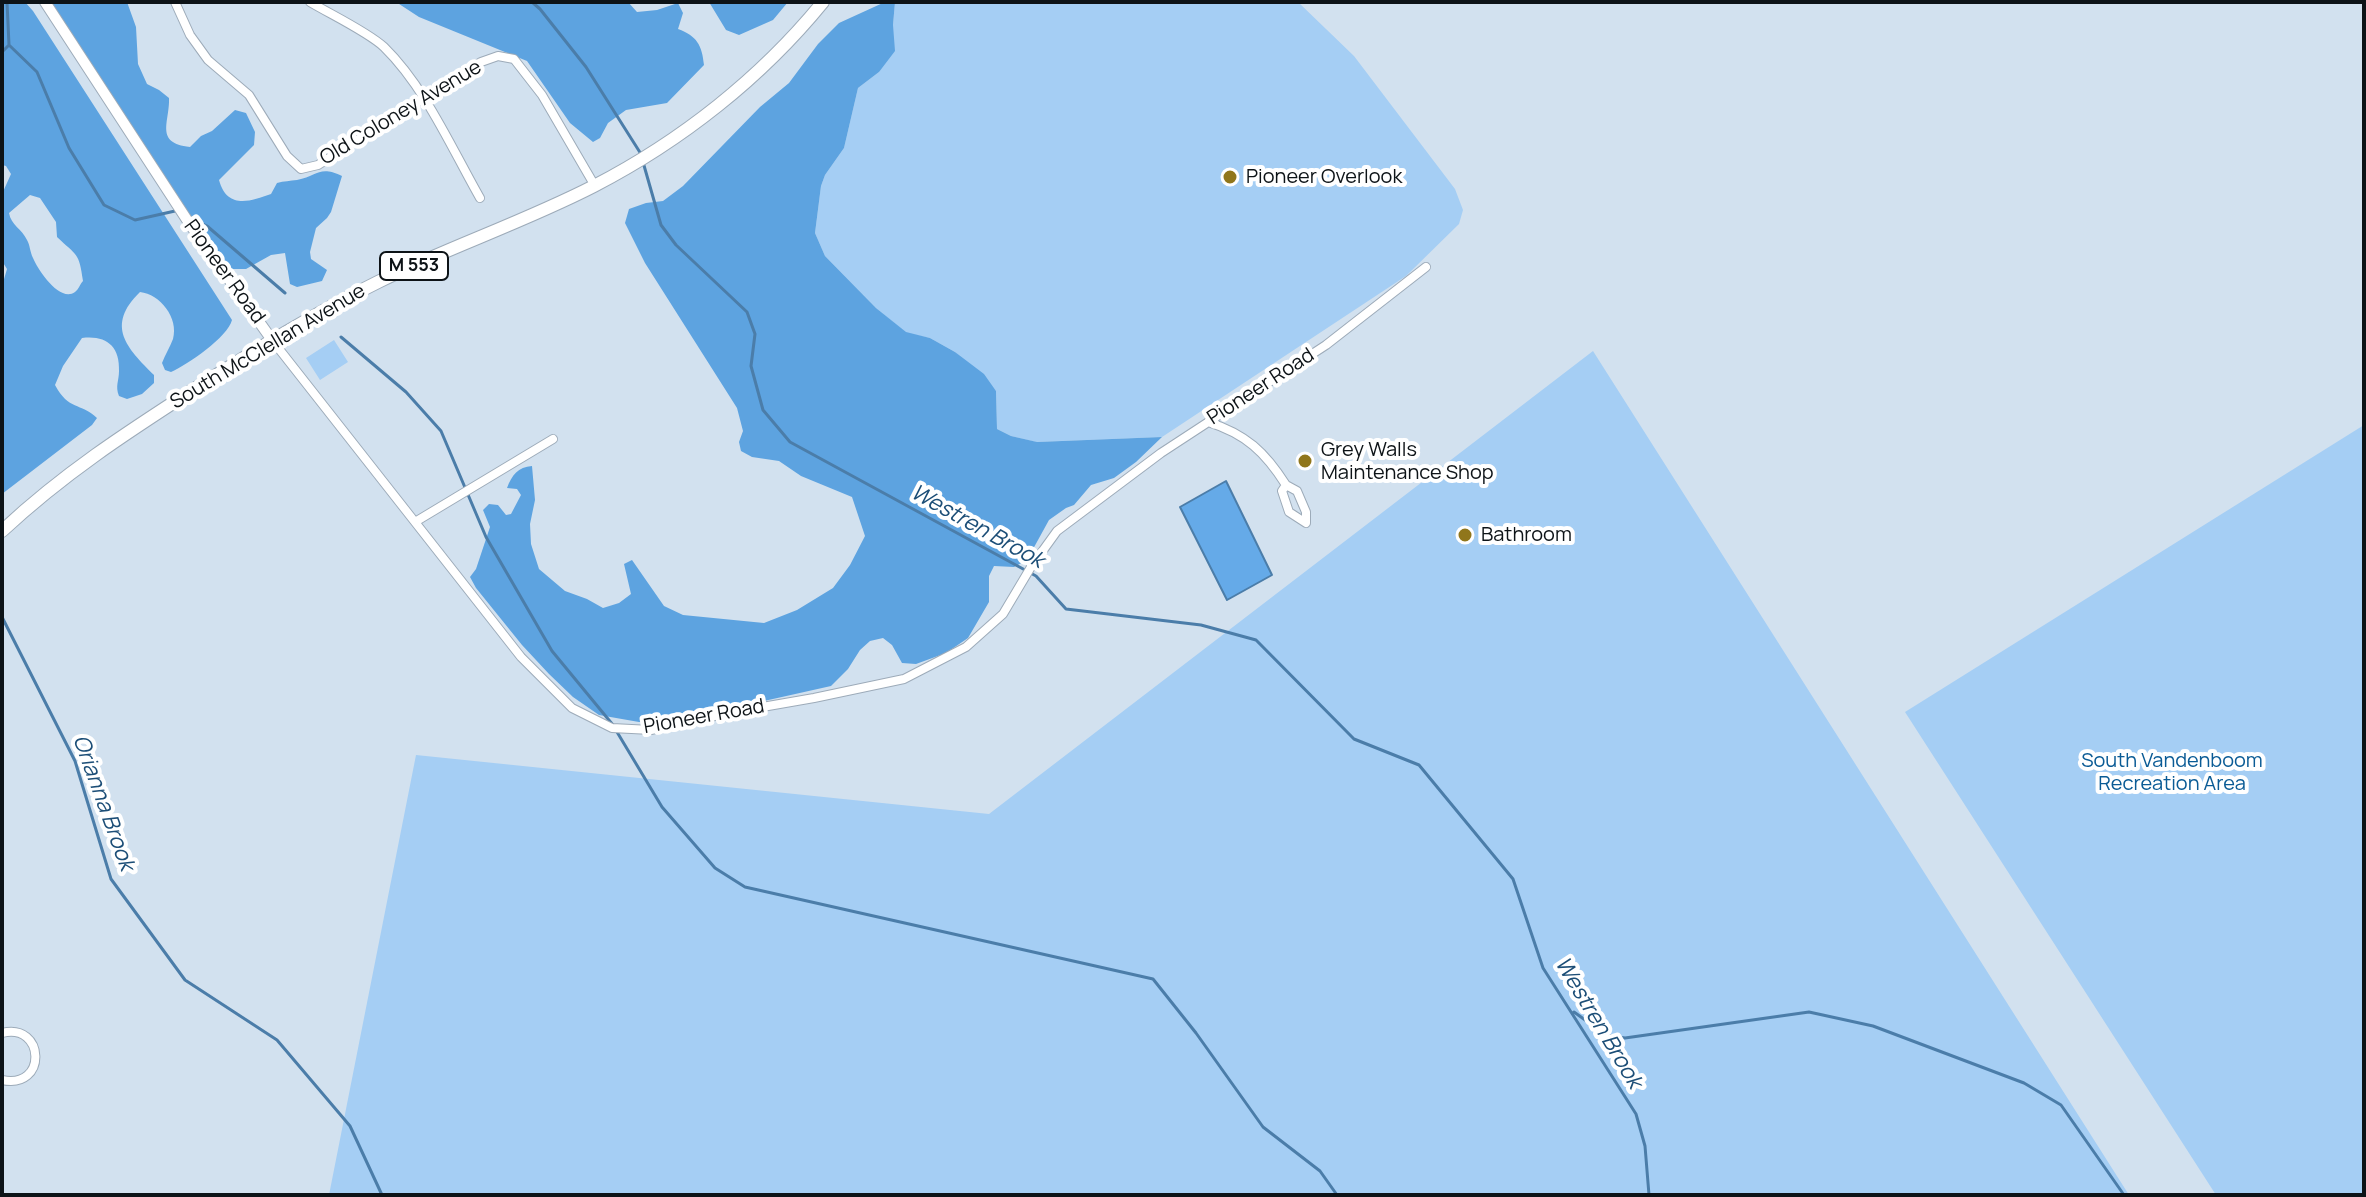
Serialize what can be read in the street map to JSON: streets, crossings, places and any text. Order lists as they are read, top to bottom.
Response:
{
  "streets": {
    "main road": ["M 553", "South McClellan Avenue"],
    "street": ["Old Coloney Avenue", "Pioneer Road"]
  },
  "crossings": [
    ["Old Coloney Avenue", "South McClellan Avenue"],
    ["Pioneer Road", "South McClellan Avenue"]
  ],
  "water": ["Westren Brook", "Orianna Brook"],
  "parks": ["South Vandenboom Recreation Area"],
  "places": ["Pioneer Overlook", "Grey Walls Maintenance Shop", "Bathroom"]
}
